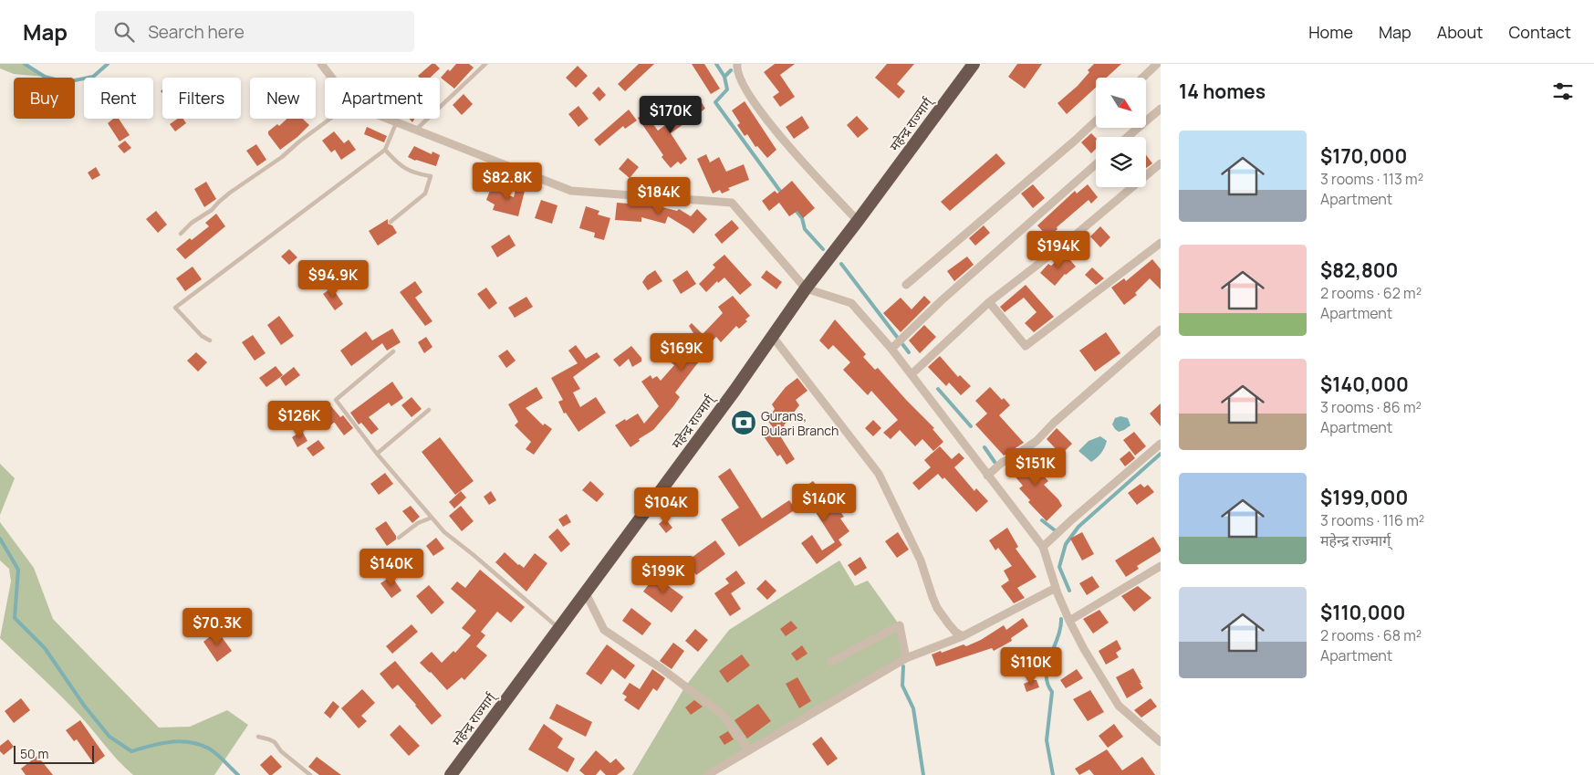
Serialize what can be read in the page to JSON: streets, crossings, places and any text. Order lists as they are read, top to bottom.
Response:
{
  "streets": {
    "highway": ["महेन्द्र राज्मार्ग्"]
  },
  "places": {
    "bank": ["Gurans, Dulari Branch"]
  },
  "scale_bar": "50 m",
  "north": "bottom right",
  "page": {
    "header": "Map",
    "search": "Search here",
    "nav": [
      "Home",
      "Map",
      "About",
      "Contact"
    ],
    "heading": "14 homes",
    "chip": [
      "Buy",
      "Rent",
      "Filters",
      "New",
      "Apartment"
    ],
    "price": [
      "$170K",
      "$82.8K",
      "$184K",
      "$194K",
      "$94.9K",
      "$169K",
      "$126K",
      "$151K",
      "$140K",
      "$104K",
      "$140K",
      "$199K",
      "$70.3K",
      "$110K"
    ],
    "list": [
      {
        "name": "$170,000",
        "note": "3 rooms · 113 m² · Apartment"
      },
      {
        "name": "$82,800",
        "note": "2 rooms · 62 m² · Apartment"
      },
      {
        "name": "$140,000",
        "note": "3 rooms · 86 m² · Apartment"
      },
      {
        "name": "$199,000",
        "note": "3 rooms · 116 m² · महेन्द्र राज्मार्ग्"
      },
      {
        "name": "$110,000",
        "note": "2 rooms · 68 m² · Apartment"
      }
    ],
    "scale": "50 m"
  }
}
